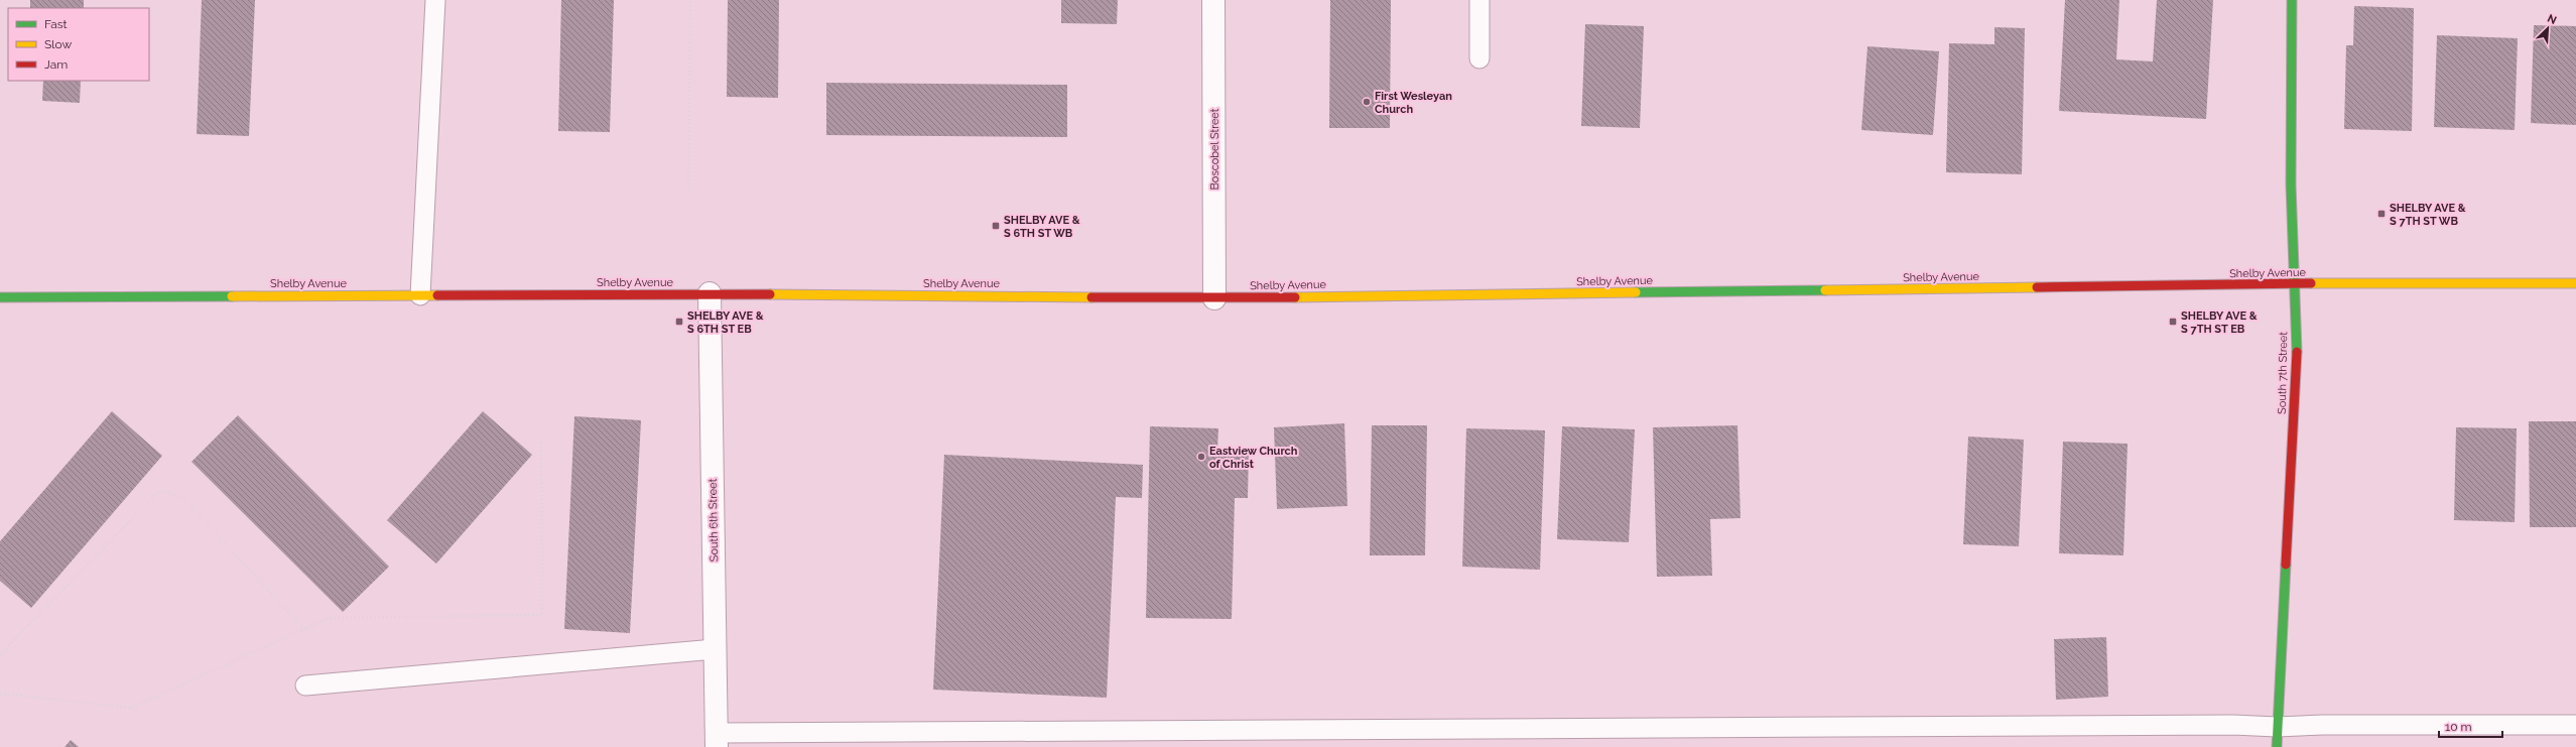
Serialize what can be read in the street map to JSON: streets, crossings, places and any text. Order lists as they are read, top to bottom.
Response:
{
  "streets": {
    "street": [
      "Boscobel Street",
      "Shelby Avenue",
      "South 7th Street",
      "South 6th Street"
    ]
  },
  "crossings": [
    ["Boscobel Street", "Shelby Avenue"],
    ["Shelby Avenue", "South 7th Street"],
    ["Shelby Avenue", "South 6th Street"]
  ],
  "places": {
    "other": ["First Wesleyan Church", "Eastview Church of Christ"],
    "transit": [
      "SHELBY AVE & S 7TH ST WB",
      "SHELBY AVE & S 6TH ST WB",
      "SHELBY AVE & S 6TH ST EB",
      "SHELBY AVE & S 7TH ST EB"
    ]
  },
  "legend": ["Fast", "Slow", "Jam"],
  "scale_bar": "10 m",
  "north": "top right"
}
